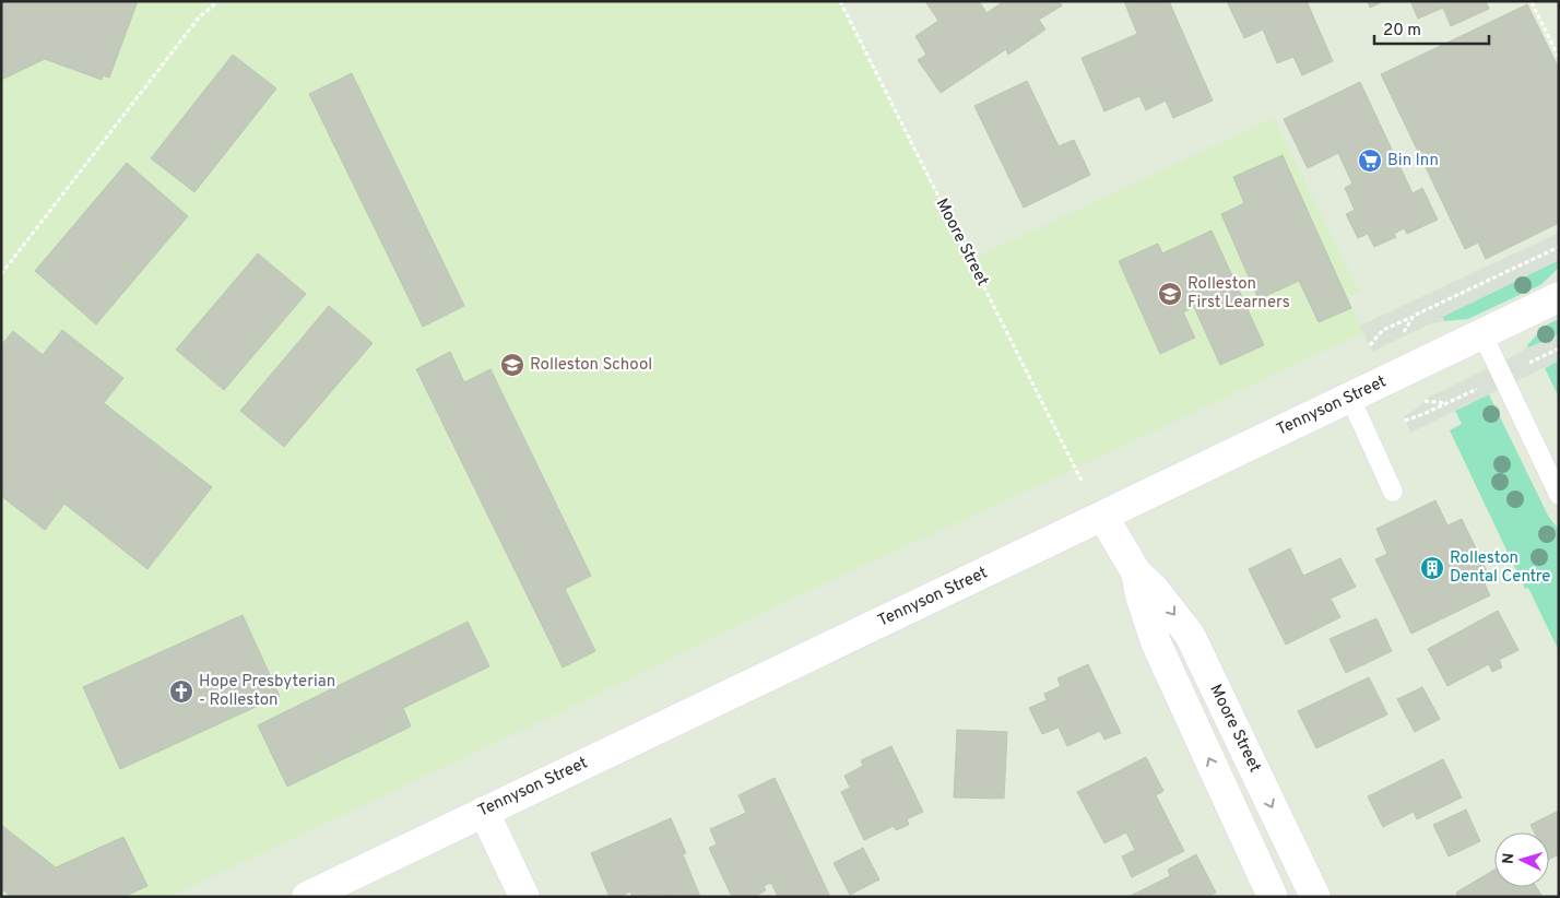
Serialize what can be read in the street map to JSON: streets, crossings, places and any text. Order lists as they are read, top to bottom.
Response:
{
  "streets": {
    "street": ["Moore Street", "Tennyson Street"]
  },
  "crossings": [
    ["Moore Street", "Tennyson Street"]
  ],
  "places": {
    "supermarket": ["Bin Inn"],
    "school or university": ["Rolleston First Learners", "Rolleston School"],
    "building": ["Rolleston Dental Centre"],
    "church": ["Hope Presbyterian - Rolleston"]
  },
  "scale_bar": "20 m",
  "north": "left"
}
